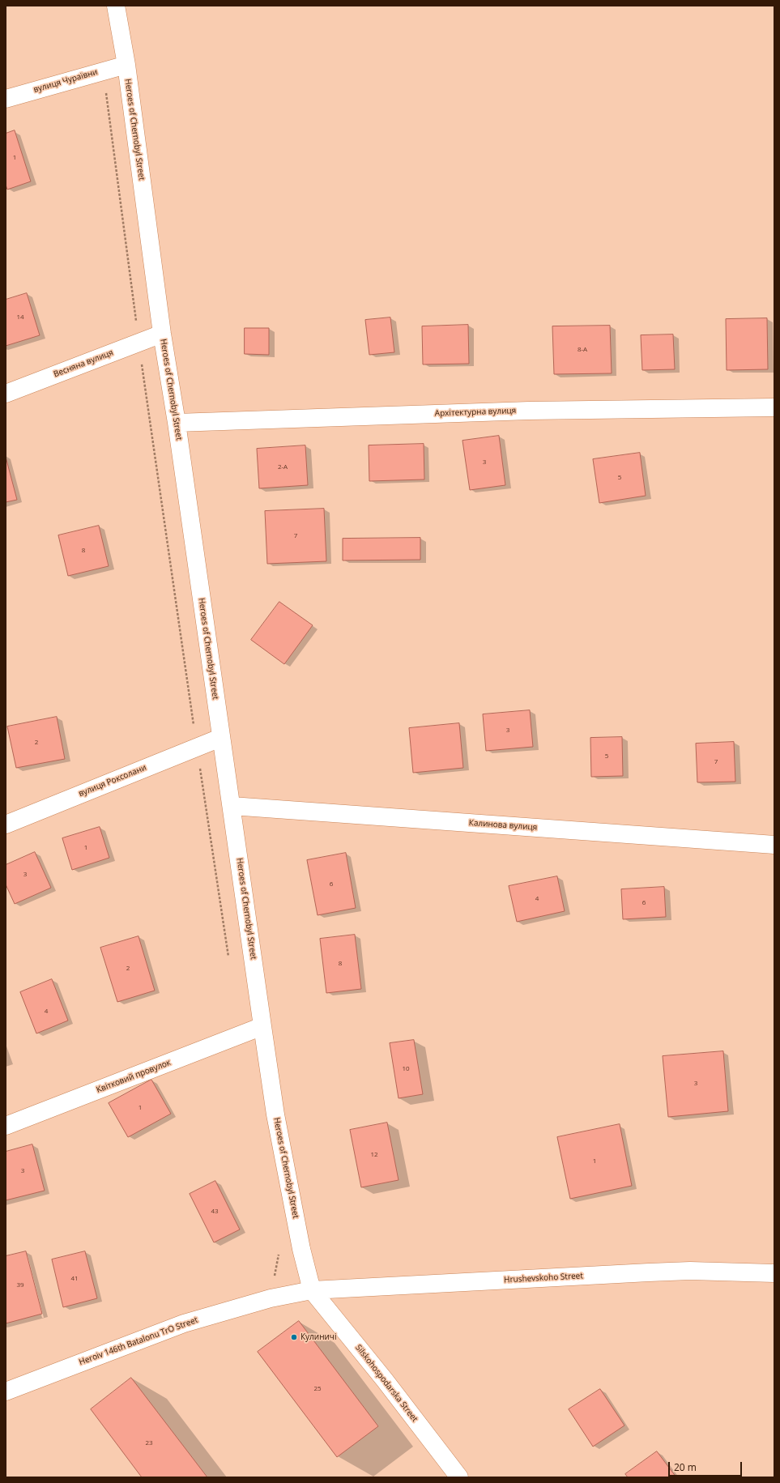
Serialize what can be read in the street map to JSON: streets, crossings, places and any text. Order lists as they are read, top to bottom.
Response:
{
  "streets": {
    "street": [
      "вулиця Чураївни",
      "Heroes of Chernobyl Street",
      "Весняна вулиця",
      "Архітектурна вулиця",
      "вулиця Роксолани",
      "Калинова вулиця",
      "Квітковий провулок",
      "Hrushevskoho Street",
      "Heroiv 146th Batalonu TrO Street",
      "Silskohospodarska Street"
    ]
  },
  "crossings": [
    ["вулиця Чураївни", "Heroes of Chernobyl Street"],
    ["Heroes of Chernobyl Street", "Весняна вулиця"],
    ["Heroes of Chernobyl Street", "Архітектурна вулиця"],
    ["Heroes of Chernobyl Street", "вулиця Роксолани"],
    ["Heroes of Chernobyl Street", "Калинова вулиця"],
    ["Heroes of Chernobyl Street", "Квітковий провулок"],
    ["Heroes of Chernobyl Street", "Hrushevskoho Street"],
    ["Heroes of Chernobyl Street", "Heroiv 146th Batalonu TrO Street"],
    ["Heroes of Chernobyl Street", "Silskohospodarska Street"],
    ["Hrushevskoho Street", "Heroiv 146th Batalonu TrO Street"],
    ["Hrushevskoho Street", "Silskohospodarska Street"],
    ["Heroiv 146th Batalonu TrO Street", "Silskohospodarska Street"]
  ],
  "places": ["Кулиничі"],
  "house_numbers": [
    "1",
    "14",
    "8-А",
    "3",
    "2-А",
    "5",
    "7",
    "8",
    "3",
    "2",
    "5",
    "7",
    "1",
    "3",
    "6",
    "4",
    "6",
    "8",
    "2",
    "4",
    "10",
    "3",
    "1",
    "12",
    "1",
    "3",
    "43",
    "41",
    "39",
    "25",
    "23"
  ],
  "scale_bar": "20 m"
}
